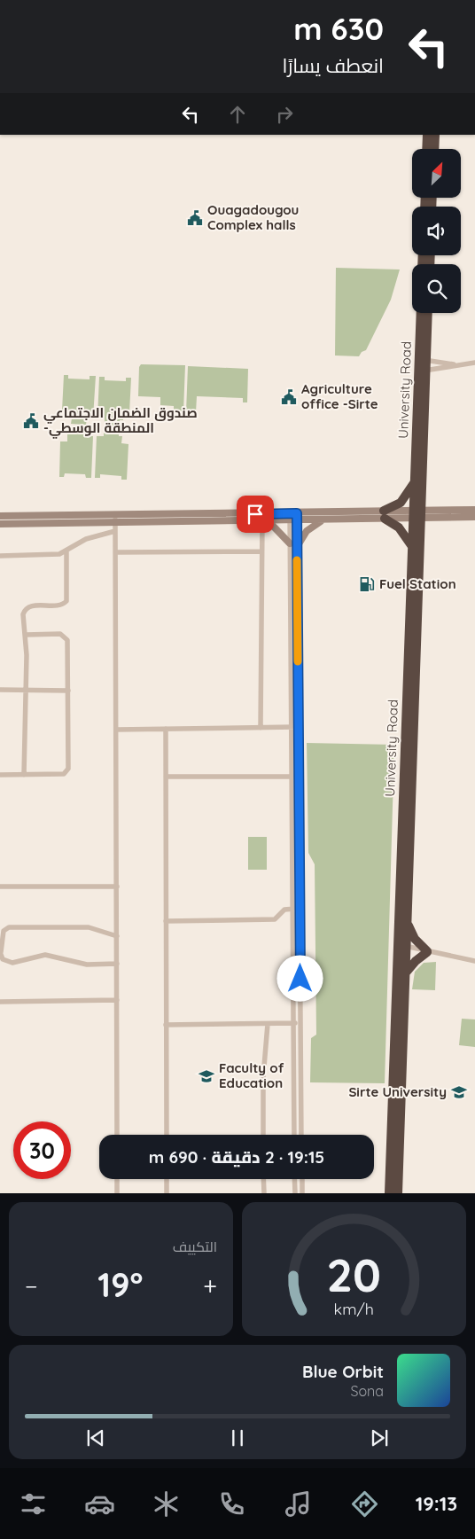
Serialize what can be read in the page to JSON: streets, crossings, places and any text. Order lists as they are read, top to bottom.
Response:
{
  "streets": {
    "highway": ["University Road"]
  },
  "places": {
    "public building": ["Ouagadougou Complex halls", "Agriculture office -Sirte", "صندوق الضمان الاجتماعي -المنطقة الوسطي"],
    "fuel station": ["Fuel Station"],
    "school or university": ["Faculty of Education", "Sirte University"]
  },
  "north": "top right",
  "page": {
    "turn": ["630 m", "انعطف يسارًا"],
    "limit": "30",
    "trip": "19:15 · 2 دقيقة · 690 m",
    "tile": "التكييف",
    "heat": ["−", "19°", "+"],
    "song": ["Blue Orbit", "Sona"],
    "tabs": "19:13",
    "gauge": ["20", "km/h"]
  }
}
